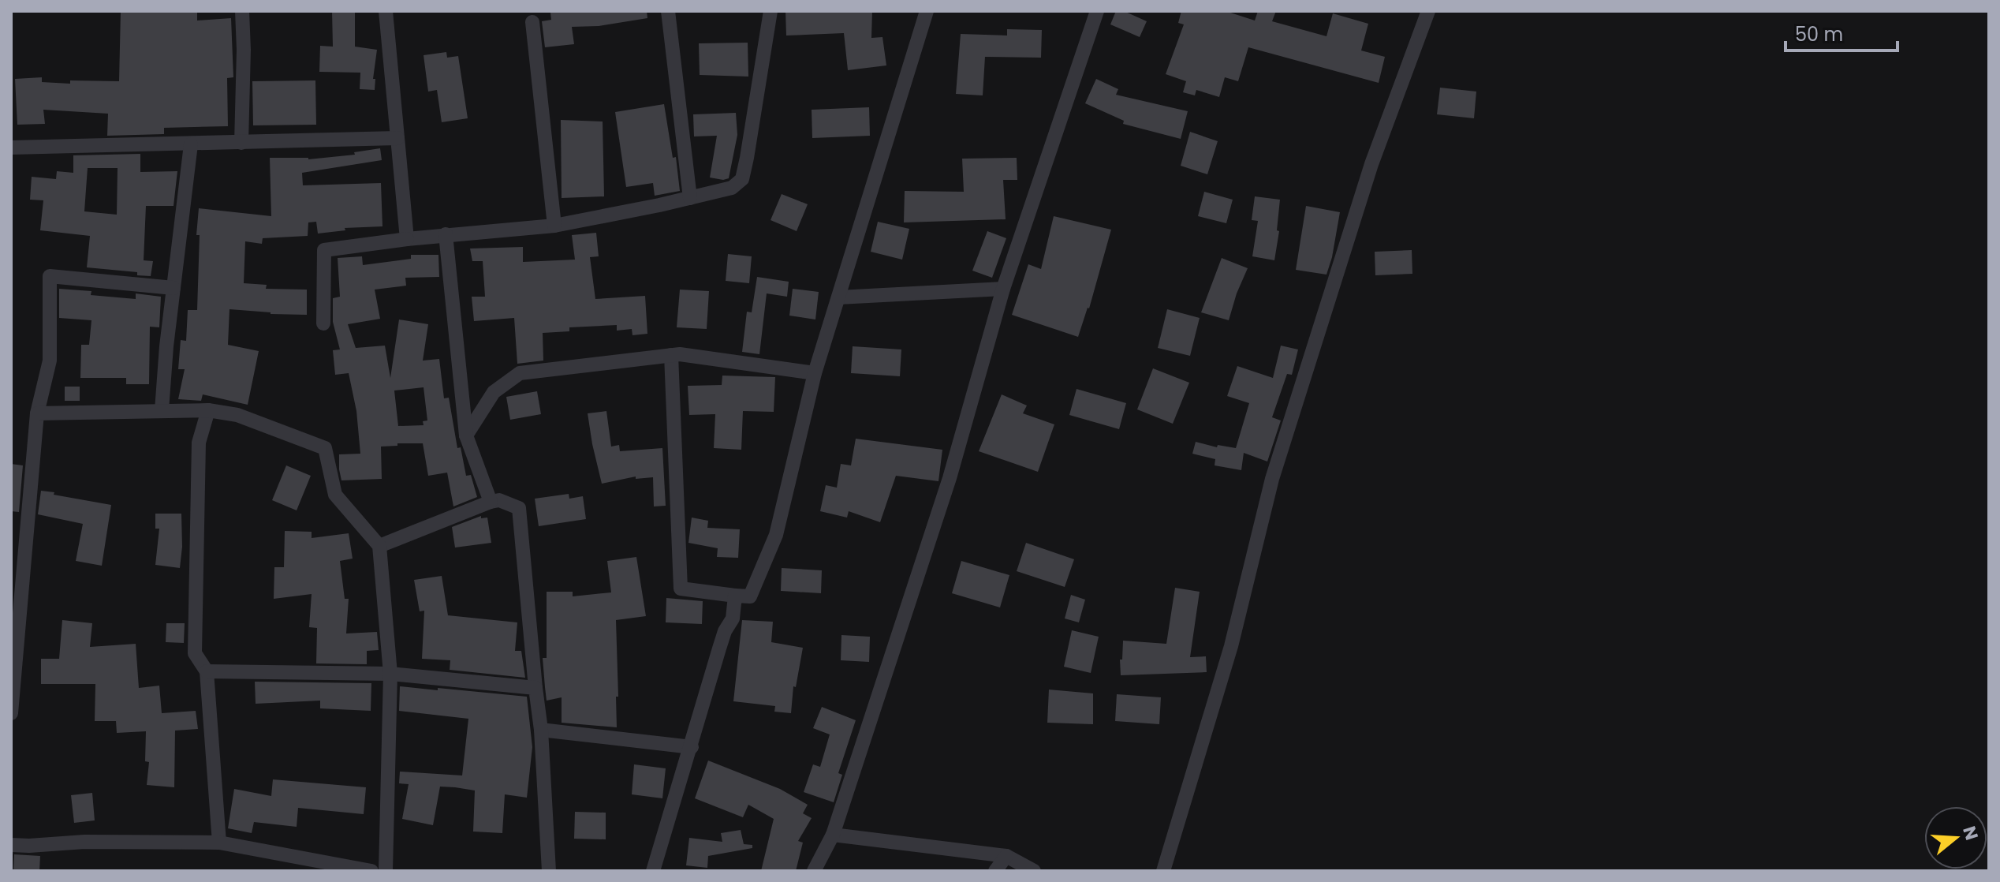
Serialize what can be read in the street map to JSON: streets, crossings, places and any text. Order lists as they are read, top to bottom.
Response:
{
  "scale_bar": "50 m",
  "north": "right"
}
